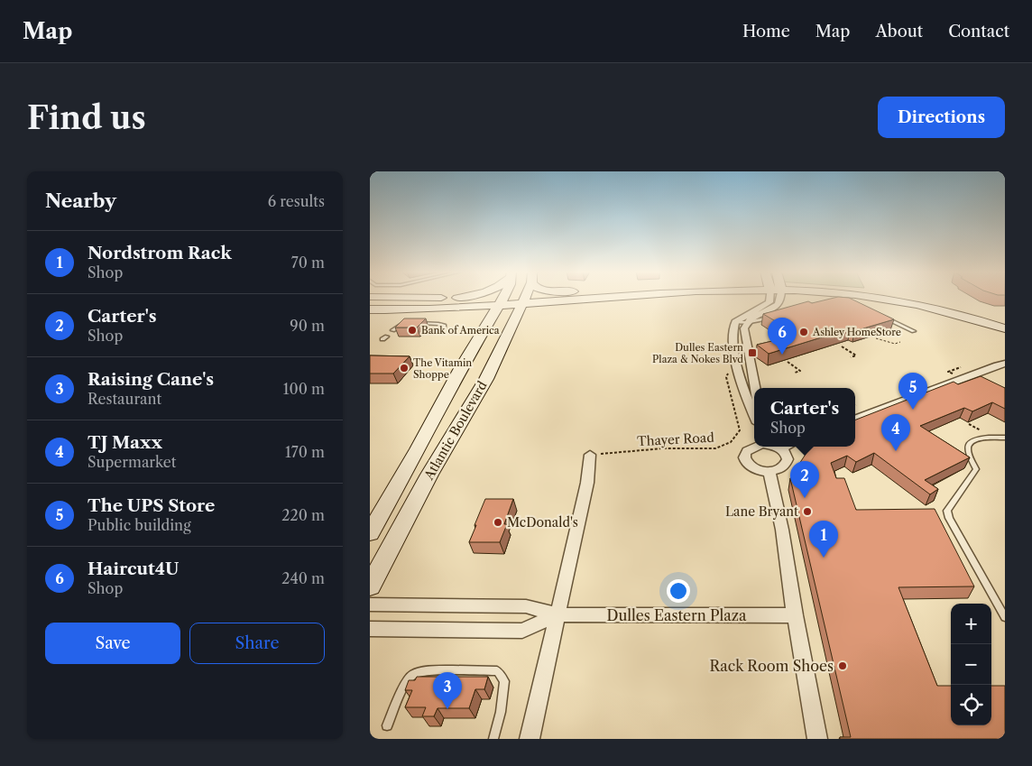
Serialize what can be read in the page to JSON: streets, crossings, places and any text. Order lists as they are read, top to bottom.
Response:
{
  "streets": {
    "main road": ["Atlantic Boulevard"],
    "street": ["Dulles Eastern Plaza"],
    "path": ["Thayer Road"]
  },
  "places": {
    "other": [
      "Bank of America",
      "Ashley HomeStore",
      "The Vitamin Shoppe",
      "Lane Bryant",
      "McDonald's",
      "Rack Room Shoes"
    ],
    "transit": ["Dulles Eastern Plaza & Nokes Blvd"]
  },
  "page": {
    "header": "Map",
    "nav": [
      "Home",
      "Map",
      "About",
      "Contact"
    ],
    "buttons": [
      "Directions",
      ["Save", "Share"]
    ],
    "title": "Find us",
    "heading": ["Nearby", "6 results"],
    "list": [
      {
        "mark": "1",
        "name": "Nordstrom Rack",
        "note": "Shop",
        "value": "70 m"
      },
      {
        "mark": "2",
        "name": "Carter's",
        "note": "Shop",
        "value": "90 m"
      },
      {
        "mark": "3",
        "name": "Raising Cane's",
        "note": "Restaurant",
        "value": "100 m"
      },
      {
        "mark": "4",
        "name": "TJ Maxx",
        "note": "Supermarket",
        "value": "170 m"
      },
      {
        "mark": "5",
        "name": "The UPS Store",
        "note": "Public building",
        "value": "220 m"
      },
      {
        "mark": "6",
        "name": "Haircut4U",
        "note": "Shop",
        "value": "240 m"
      }
    ],
    "pins": [
      "6",
      "5",
      "4",
      "2",
      "1",
      "3"
    ],
    "popup": ["Carter's", "Shop"],
    "map_buttons": ["+", "−"]
  }
}
